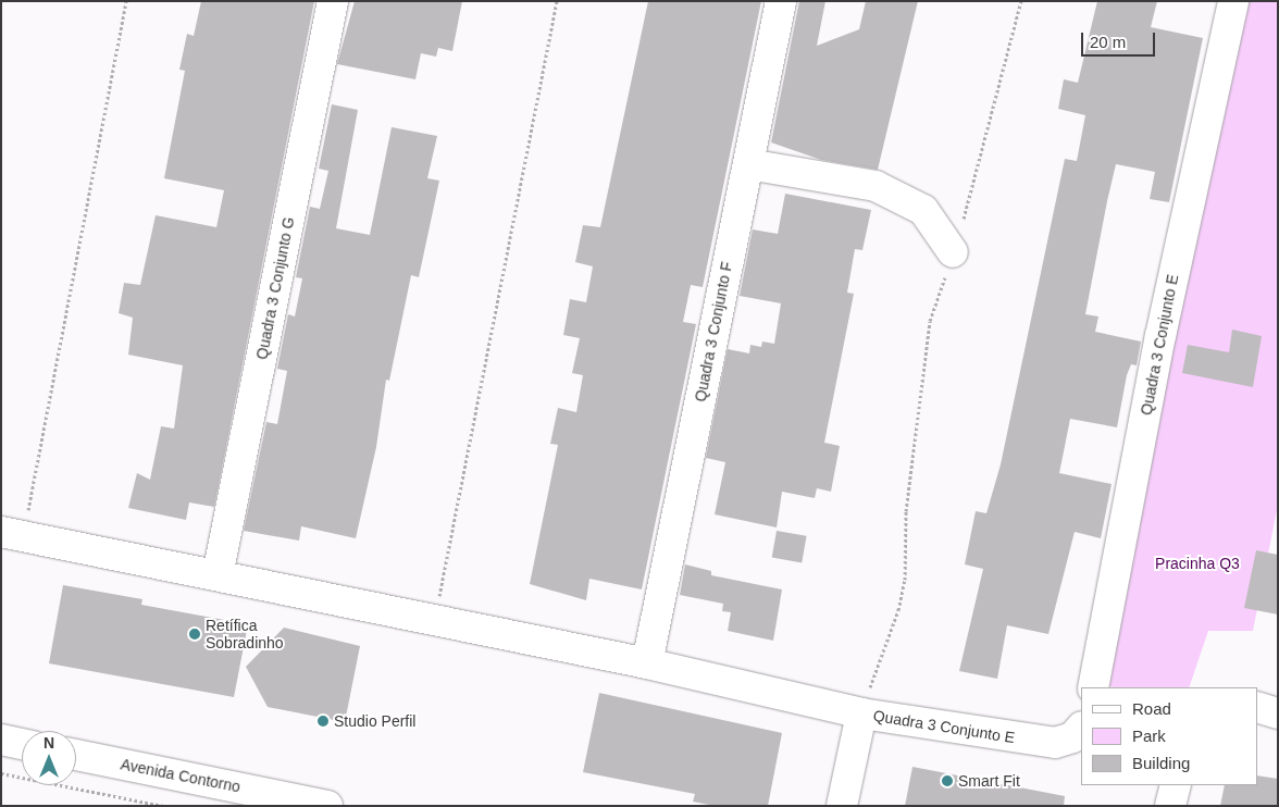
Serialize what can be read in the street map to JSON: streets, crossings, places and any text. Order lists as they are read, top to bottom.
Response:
{
  "streets": {
    "street": [
      "Quadra 3 Conjunto G",
      "Quadra 3 Conjunto F",
      "Quadra 3 Conjunto E",
      "Avenida Contorno"
    ]
  },
  "parks": ["Pracinha Q3"],
  "places": ["Retífica Sobradinho", "Studio Perfil", "Smart Fit"],
  "legend": ["Road", "Park", "Building"],
  "scale_bar": "20 m",
  "north": "top"
}
